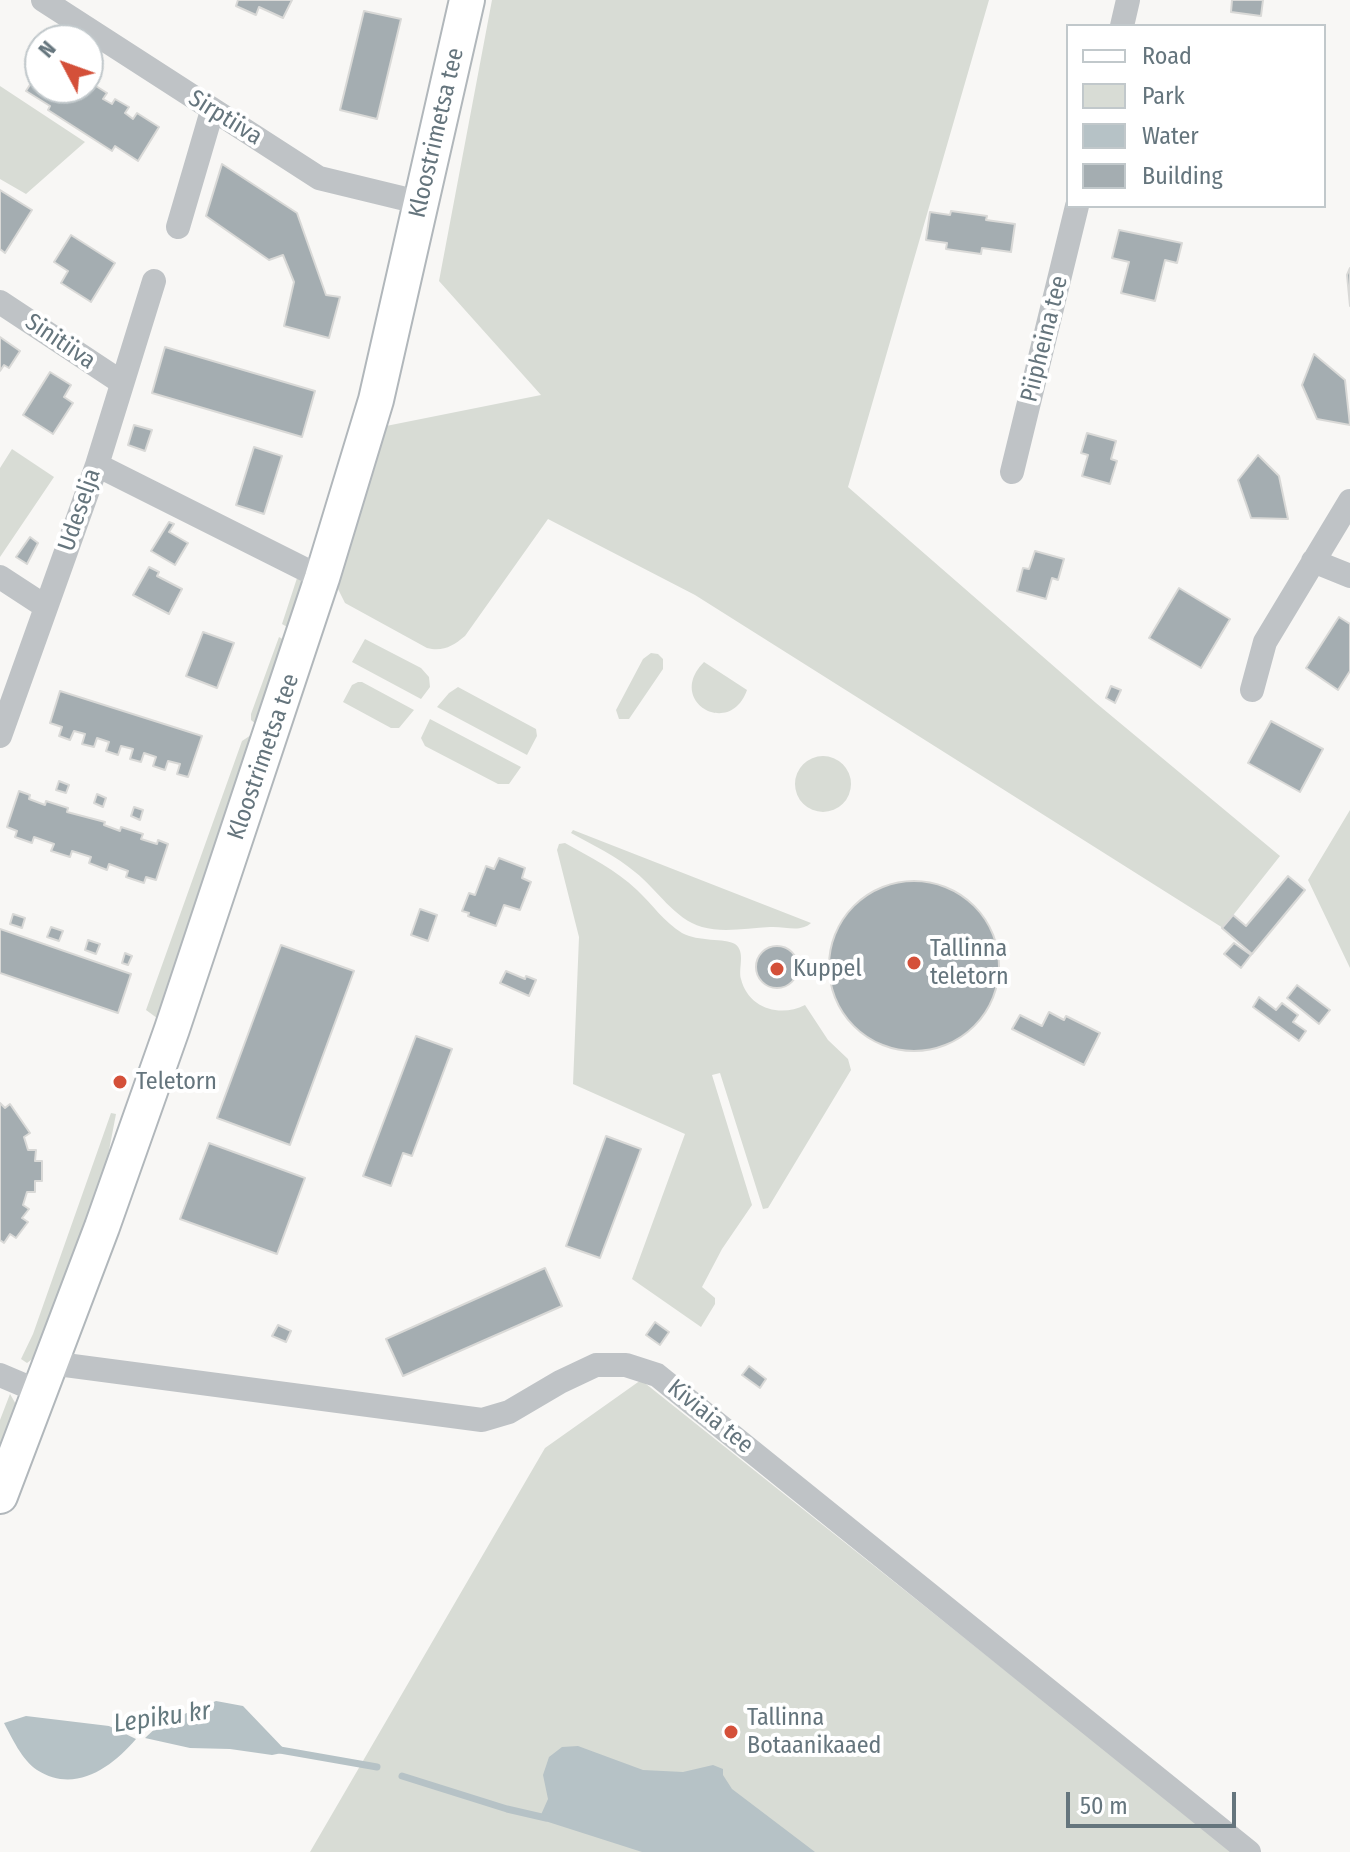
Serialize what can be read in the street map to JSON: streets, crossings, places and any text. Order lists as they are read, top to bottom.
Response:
{
  "streets": {
    "main road": ["Kloostrimetsa tee"],
    "street": [
      "Sirptiiva",
      "Piipheina tee",
      "Sinitiiva",
      "Udeselja",
      "Kiviaia tee"
    ]
  },
  "crossings": [
    ["Sirptiiva", "Kloostrimetsa tee"],
    ["Kloostrimetsa tee", "Kiviaia tee"],
    ["Sinitiiva", "Udeselja"]
  ],
  "water": ["Lepiku kr"],
  "places": [
    "Tallinna teletorn",
    "Kuppel",
    "Teletorn",
    "Tallinna Botaanikaaed"
  ],
  "legend": [
    "Road",
    "Park",
    "Water",
    "Building"
  ],
  "scale_bar": "50 m",
  "north": "top left"
}
